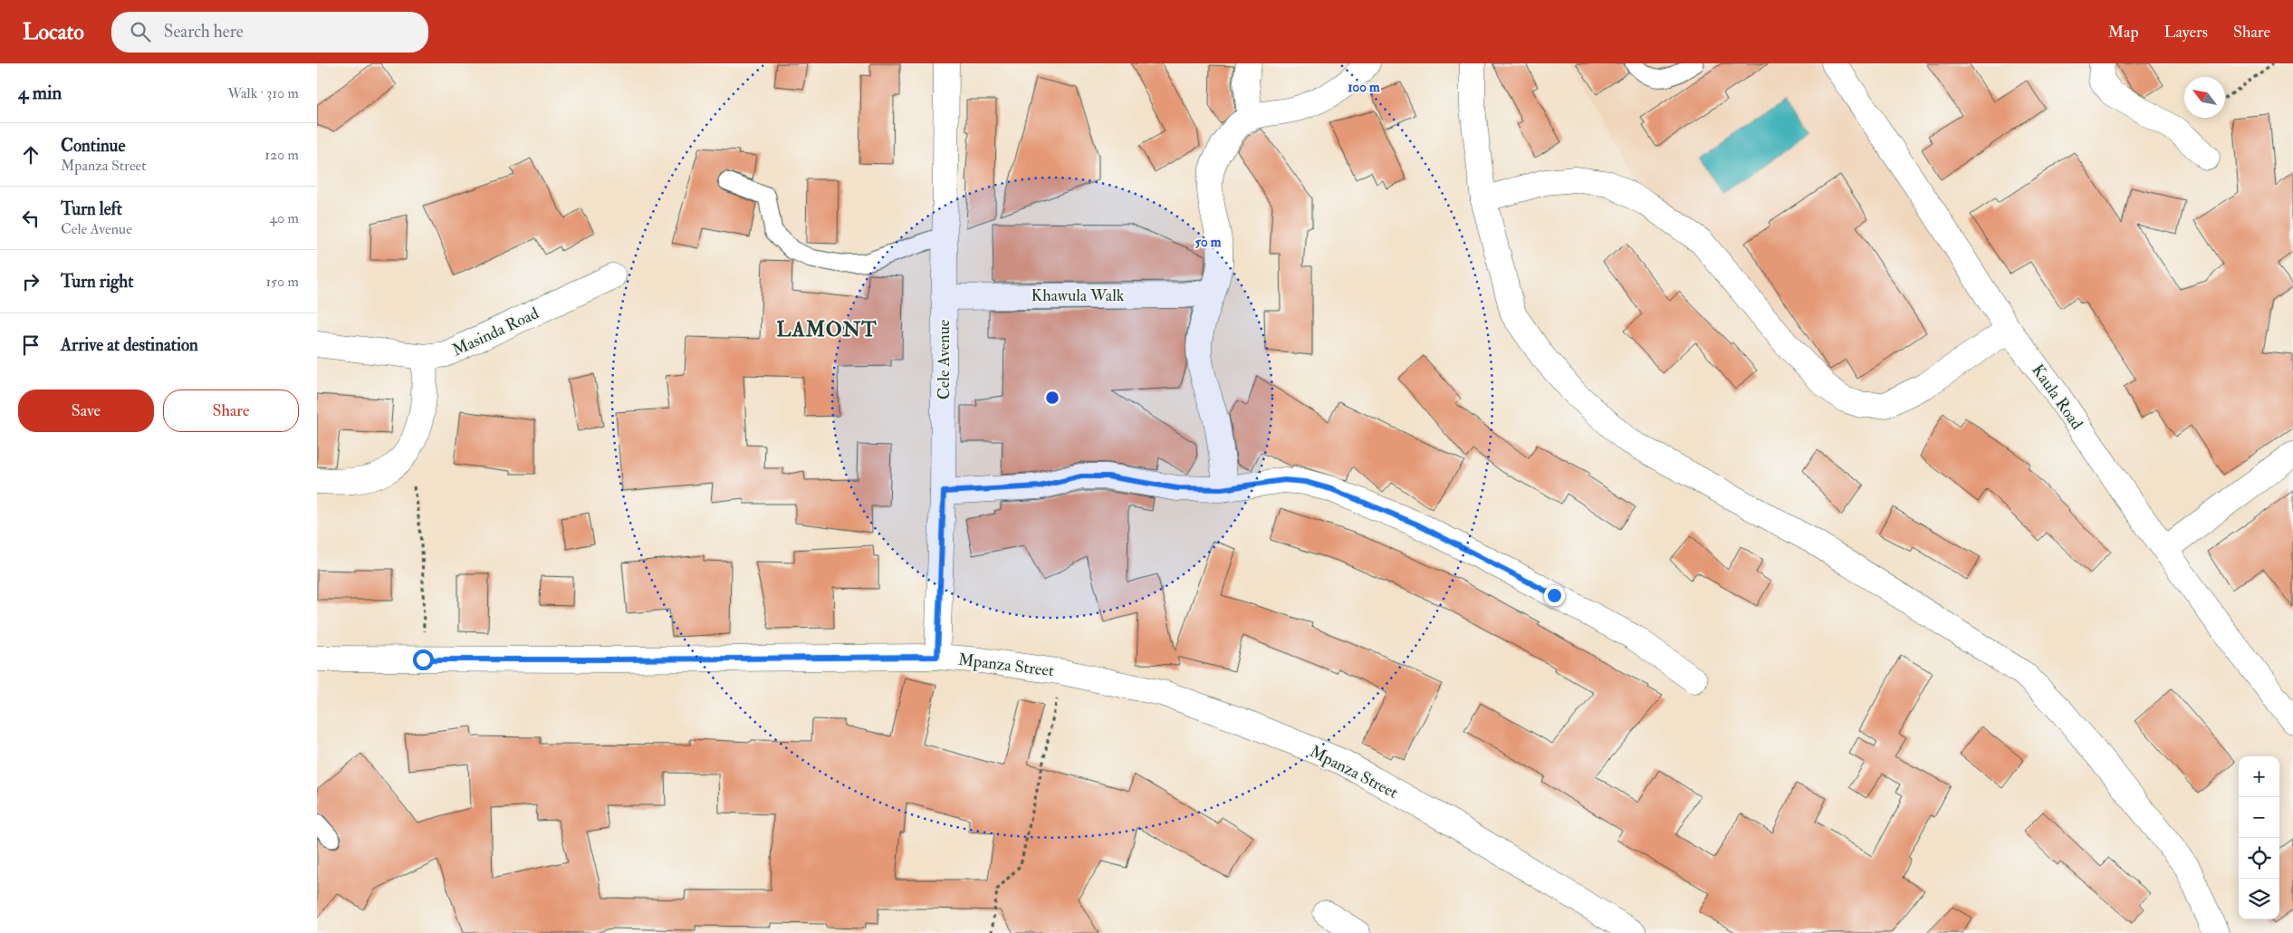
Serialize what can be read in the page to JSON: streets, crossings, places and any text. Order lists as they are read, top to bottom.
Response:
{
  "streets": {
    "street": [
      "Khawula Walk",
      "Masinda Road",
      "Cele Avenue",
      "Kaula Road",
      "Mpanza Street"
    ]
  },
  "crossings": [
    ["Khawula Walk", "Cele Avenue"],
    ["Cele Avenue", "Mpanza Street"]
  ],
  "districts": ["LAMONT"],
  "north": "top left",
  "page": {
    "header": "Locato",
    "search": "Search here",
    "nav": ["Map", "Layers", "Share"],
    "heading": ["4 min", "Walk · 310 m"],
    "list": [
      ["Continue", "Mpanza Street", "120 m"],
      ["Turn left", "Cele Avenue", "40 m"],
      ["Turn right", "150 m"],
      "Arrive at destination"
    ],
    "buttons": ["Save", "Share"],
    "map_buttons": ["+", "−"]
  },
  "rings": ["100 m", "50 m"]
}
